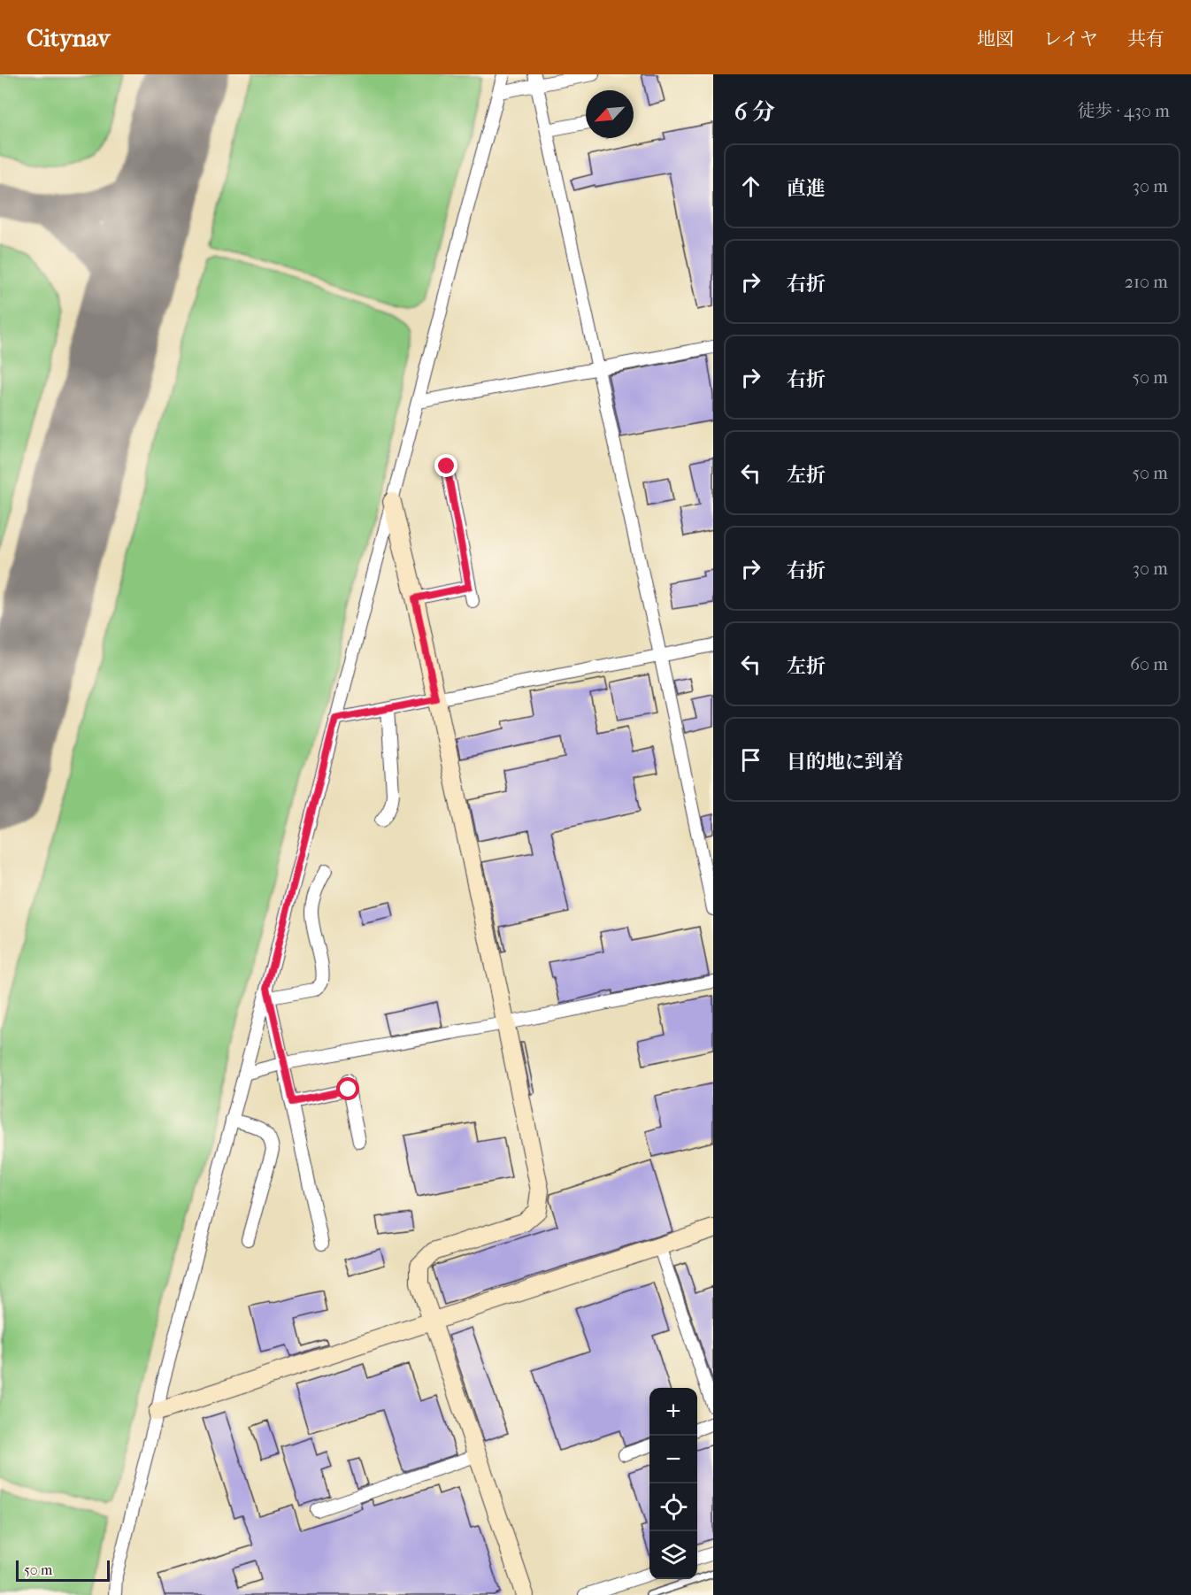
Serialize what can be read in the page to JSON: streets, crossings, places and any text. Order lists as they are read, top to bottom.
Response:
{
  "scale_bar": "50 m",
  "north": "bottom left",
  "page": {
    "header": "Citynav",
    "nav": ["地図", "レイヤ", "共有"],
    "heading": ["6 分", "徒歩 · 430 m"],
    "list": [
      ["直進", "30 m"],
      ["右折", "210 m"],
      ["右折", "50 m"],
      ["左折", "50 m"],
      ["右折", "30 m"],
      ["左折", "60 m"],
      "目的地に到着"
    ],
    "map_buttons": ["+", "−"],
    "scale": "50 m"
  }
}
